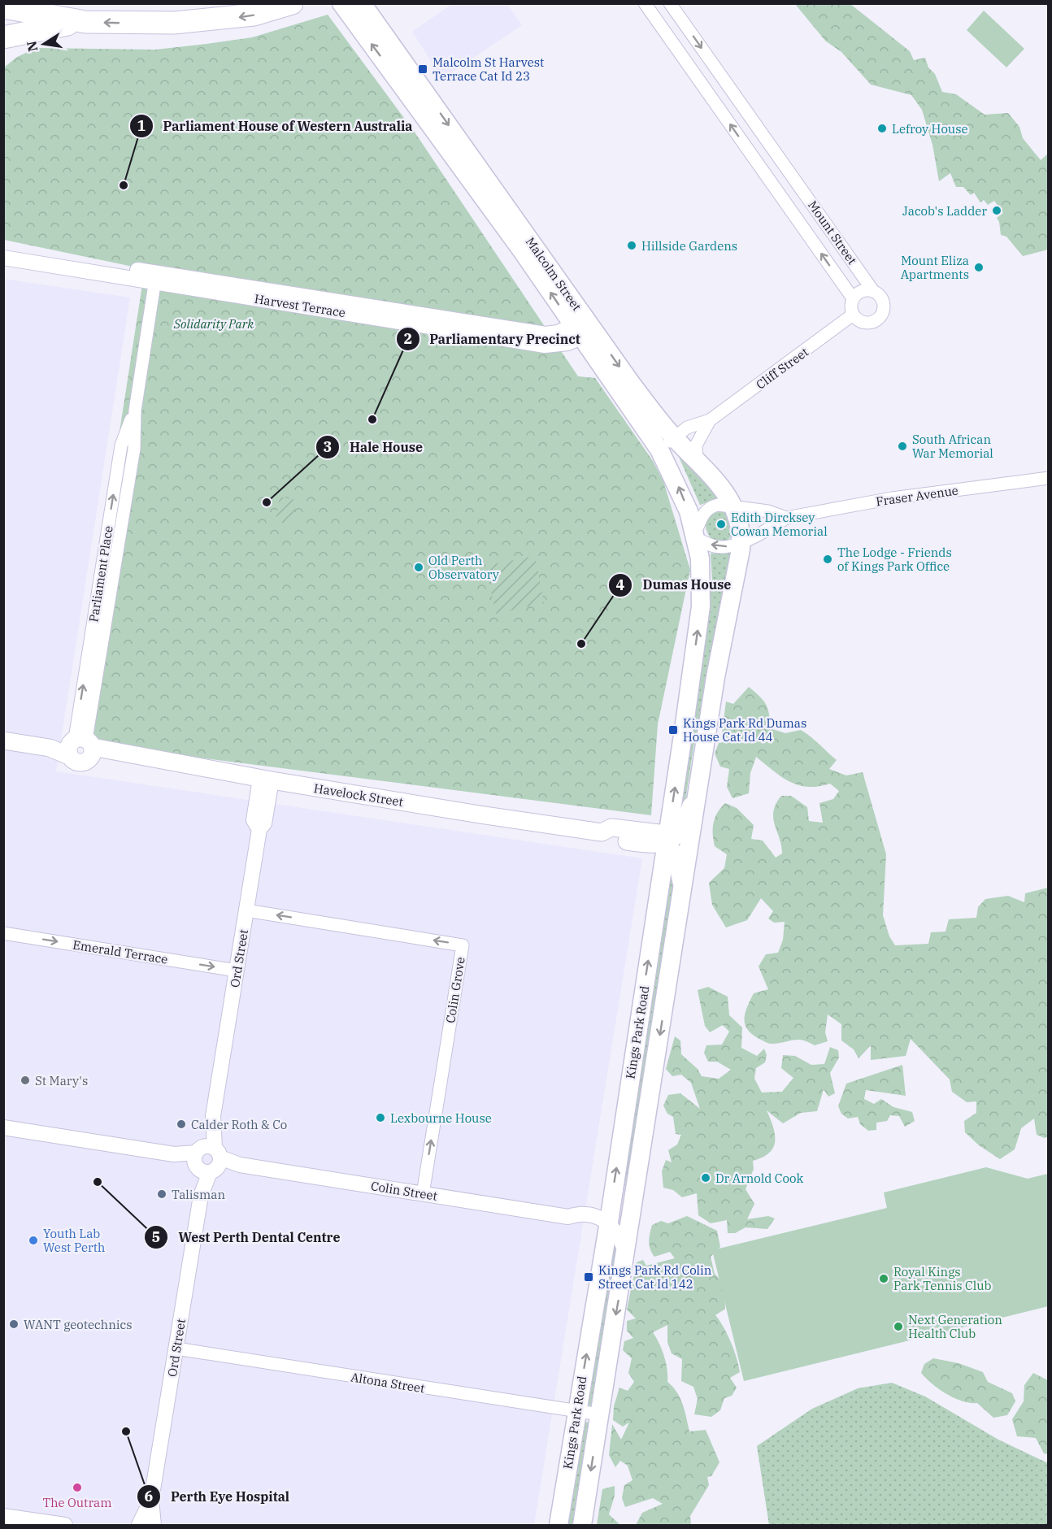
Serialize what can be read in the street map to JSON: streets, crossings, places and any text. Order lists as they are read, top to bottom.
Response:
{
  "streets": {
    "main road": ["Malcolm Street", "Havelock Street", "Kings Park Road"],
    "street": [
      "Mount Street",
      "Harvest Terrace",
      "Cliff Street",
      "Fraser Avenue",
      "Parliament Place",
      "Emerald Terrace",
      "Ord Street",
      "Colin Grove",
      "Colin Street",
      "Altona Street"
    ]
  },
  "crossings": [
    ["Mount Street", "Cliff Street"],
    ["Malcolm Street", "Harvest Terrace"],
    ["Malcolm Street", "Cliff Street"],
    ["Malcolm Street", "Fraser Avenue"],
    ["Malcolm Street", "Kings Park Road"],
    ["Harvest Terrace", "Parliament Place"],
    ["Fraser Avenue", "Kings Park Road"],
    ["Parliament Place", "Havelock Street"],
    ["Havelock Street", "Ord Street"],
    ["Havelock Street", "Kings Park Road"],
    ["Emerald Terrace", "Ord Street"],
    ["Ord Street", "Colin Grove"],
    ["Ord Street", "Colin Street"],
    ["Ord Street", "Altona Street"],
    ["Colin Grove", "Colin Street"],
    ["Kings Park Road", "Colin Street"],
    ["Kings Park Road", "Altona Street"]
  ],
  "one_way": ["Emerald Terrace"],
  "parks": ["Solidarity Park"],
  "places": {
    "transit": ["Malcolm St Harvest Terrace Cat Id 23", "Kings Park Rd Dumas House Cat Id 44", "Kings Park Rd Colin Street Cat Id 142"],
    "other": [
      "Lefroy House",
      "Parliament House of Western Australia",
      "Jacob's Ladder",
      "Hillside Gardens",
      "Mount Eliza Apartments",
      "Parliamentary Precinct",
      "South African War Memorial",
      "Hale House",
      "Edith Dircksey Cowan Memorial",
      "The Lodge - Friends of Kings Park Office",
      "Old Perth Observatory",
      "Dumas House",
      "St Mary's",
      "Lexbourne House",
      "Calder Roth & Co",
      "Dr Arnold Cook",
      "West Perth Dental Centre",
      "Talisman",
      "Youth Lab West Perth",
      "Royal Kings Park Tennis Club",
      "WANT geotechnics",
      "Next Generation Health Club",
      "Perth Eye Hospital",
      "The Outram"
    ]
  },
  "north": "left"
}
